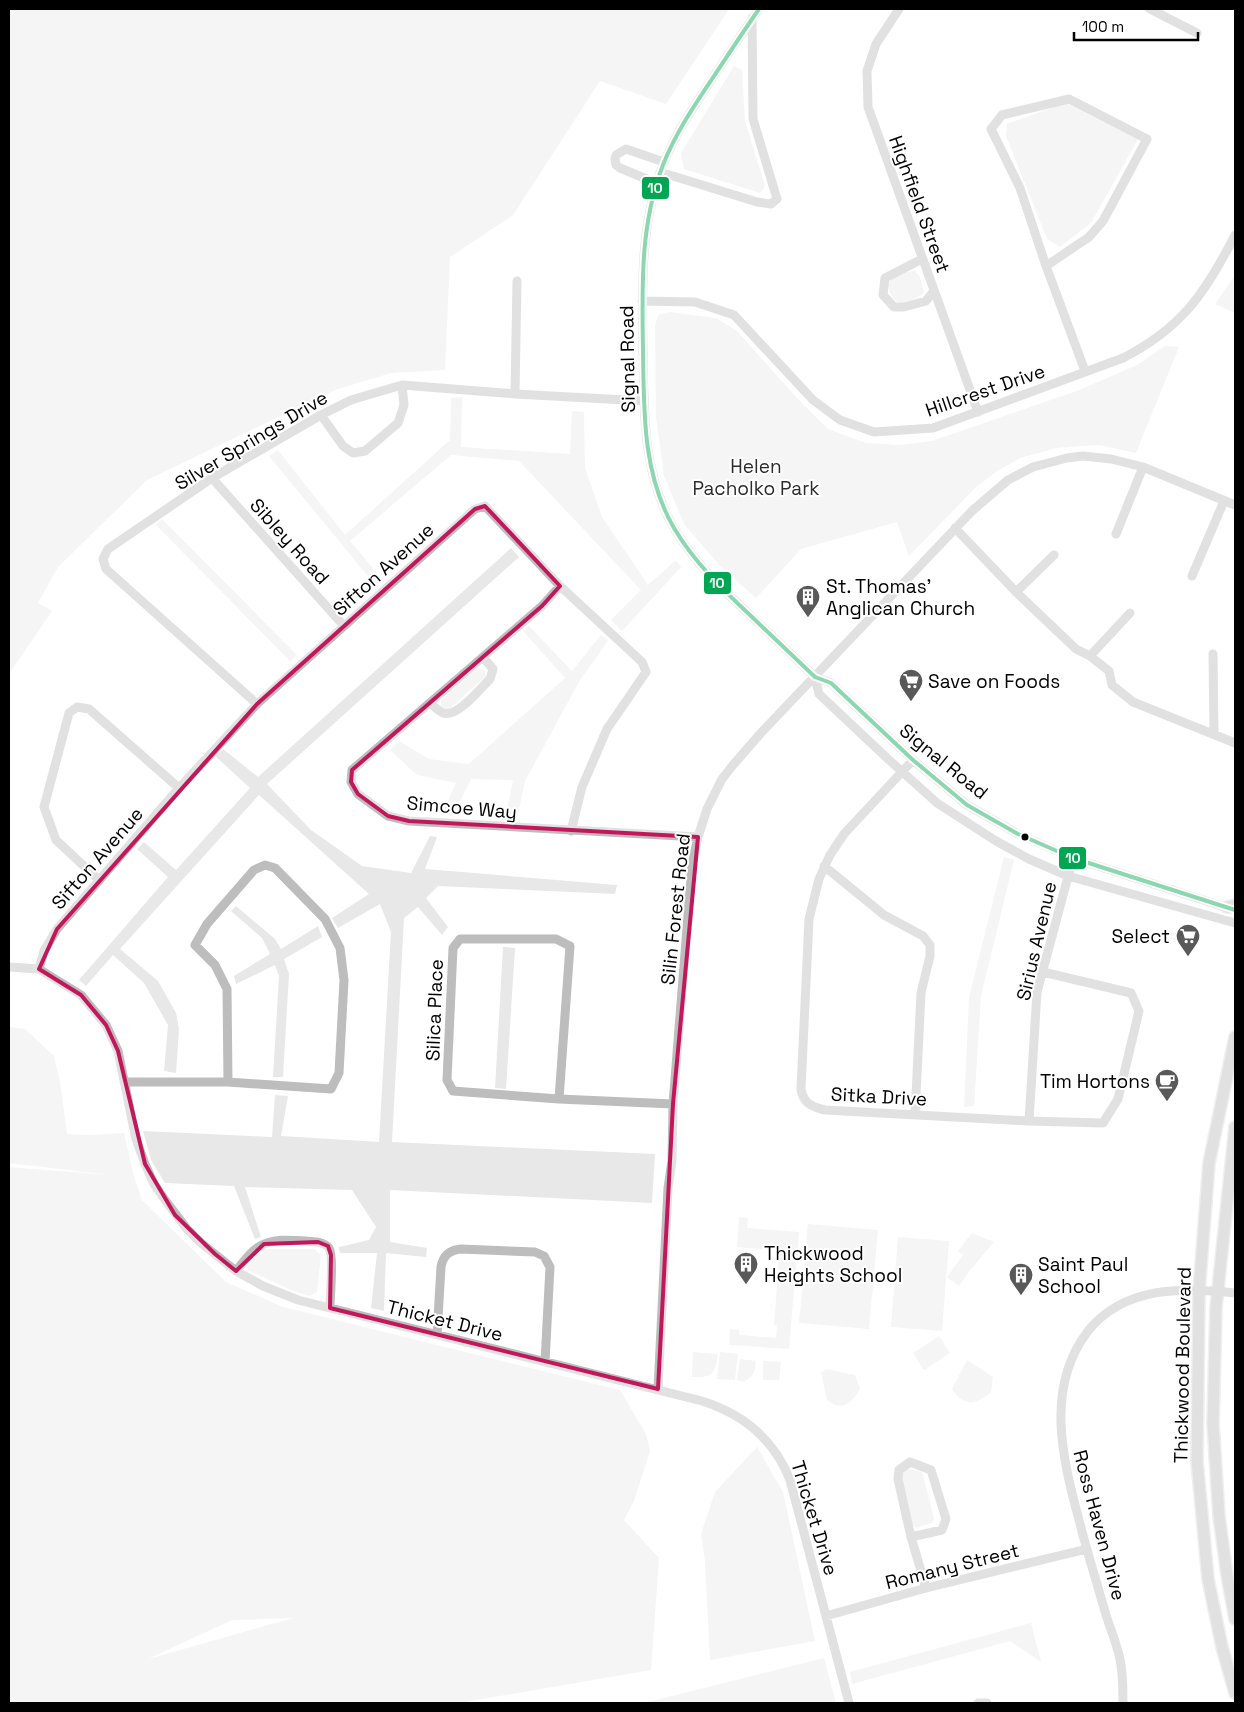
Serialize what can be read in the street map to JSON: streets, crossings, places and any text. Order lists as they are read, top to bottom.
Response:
{
  "streets": {
    "main road": ["Thickwood Boulevard"],
    "street": [
      "Highfield Street",
      "Signal Road",
      "Hillcrest Drive",
      "Silver Springs Drive",
      "Sibley Road",
      "Sifton Avenue",
      "Simcoe Way",
      "Silin Forest Road",
      "Sirius Avenue",
      "Silica Place",
      "Sitka Drive",
      "Thicket Drive",
      "Ross Haven Drive",
      "Romany Street"
    ]
  },
  "crossings": [
    ["Highfield Street", "Hillcrest Drive"],
    ["Signal Road", "Hillcrest Drive"],
    ["Signal Road", "Silver Springs Drive"],
    ["Signal Road", "Silin Forest Road"],
    ["Signal Road", "Sirius Avenue"],
    ["Signal Road", "Sitka Drive"],
    ["Silver Springs Drive", "Sibley Road"],
    ["Silver Springs Drive", "Sifton Avenue"],
    ["Sibley Road", "Sifton Avenue"],
    ["Sifton Avenue", "Simcoe Way"],
    ["Sifton Avenue", "Thicket Drive"],
    ["Simcoe Way", "Silin Forest Road"],
    ["Silin Forest Road", "Silica Place"],
    ["Silin Forest Road", "Thicket Drive"],
    ["Sirius Avenue", "Sitka Drive"],
    ["Thicket Drive", "Romany Street"],
    ["Thickwood Boulevard", "Ross Haven Drive"],
    ["Ross Haven Drive", "Romany Street"]
  ],
  "parks": ["Helen Pacholko Park"],
  "places": {
    "building": ["St. Thomas’ Anglican Church", "Thickwood Heights School", "Saint Paul School"],
    "supermarket": ["Save on Foods", "Select"],
    "cafe": ["Tim Hortons"]
  },
  "lines": ["transit line 10"],
  "scale_bar": "100 m"
}
